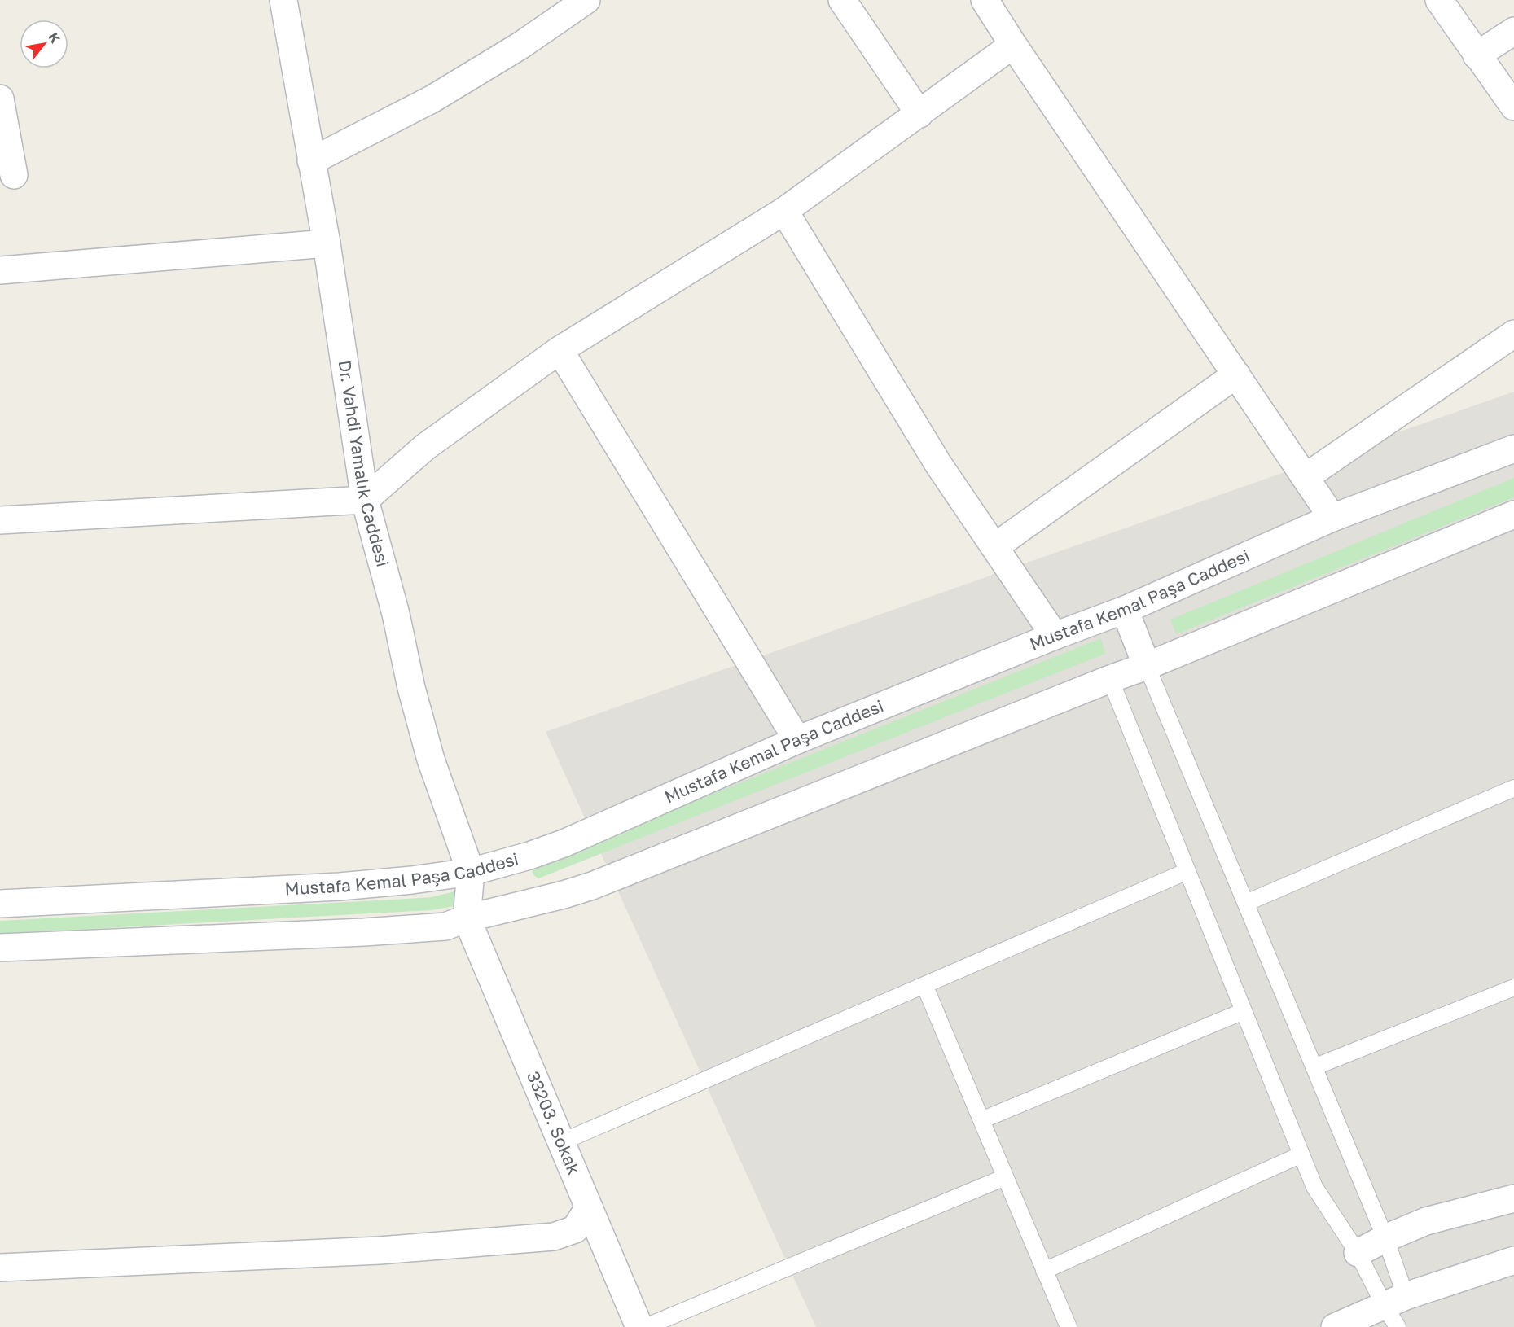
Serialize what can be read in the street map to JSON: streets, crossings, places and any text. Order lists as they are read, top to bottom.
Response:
{
  "streets": {
    "street": ["Dr. Vahdi Yamalık Caddesi", "Mustafa Kemal Paşa Caddesi", "33203. Sokak"]
  },
  "crossings": [
    ["Dr. Vahdi Yamalık Caddesi", "Mustafa Kemal Paşa Caddesi"],
    ["Dr. Vahdi Yamalık Caddesi", "33203. Sokak"]
  ],
  "north": "top right"
}
